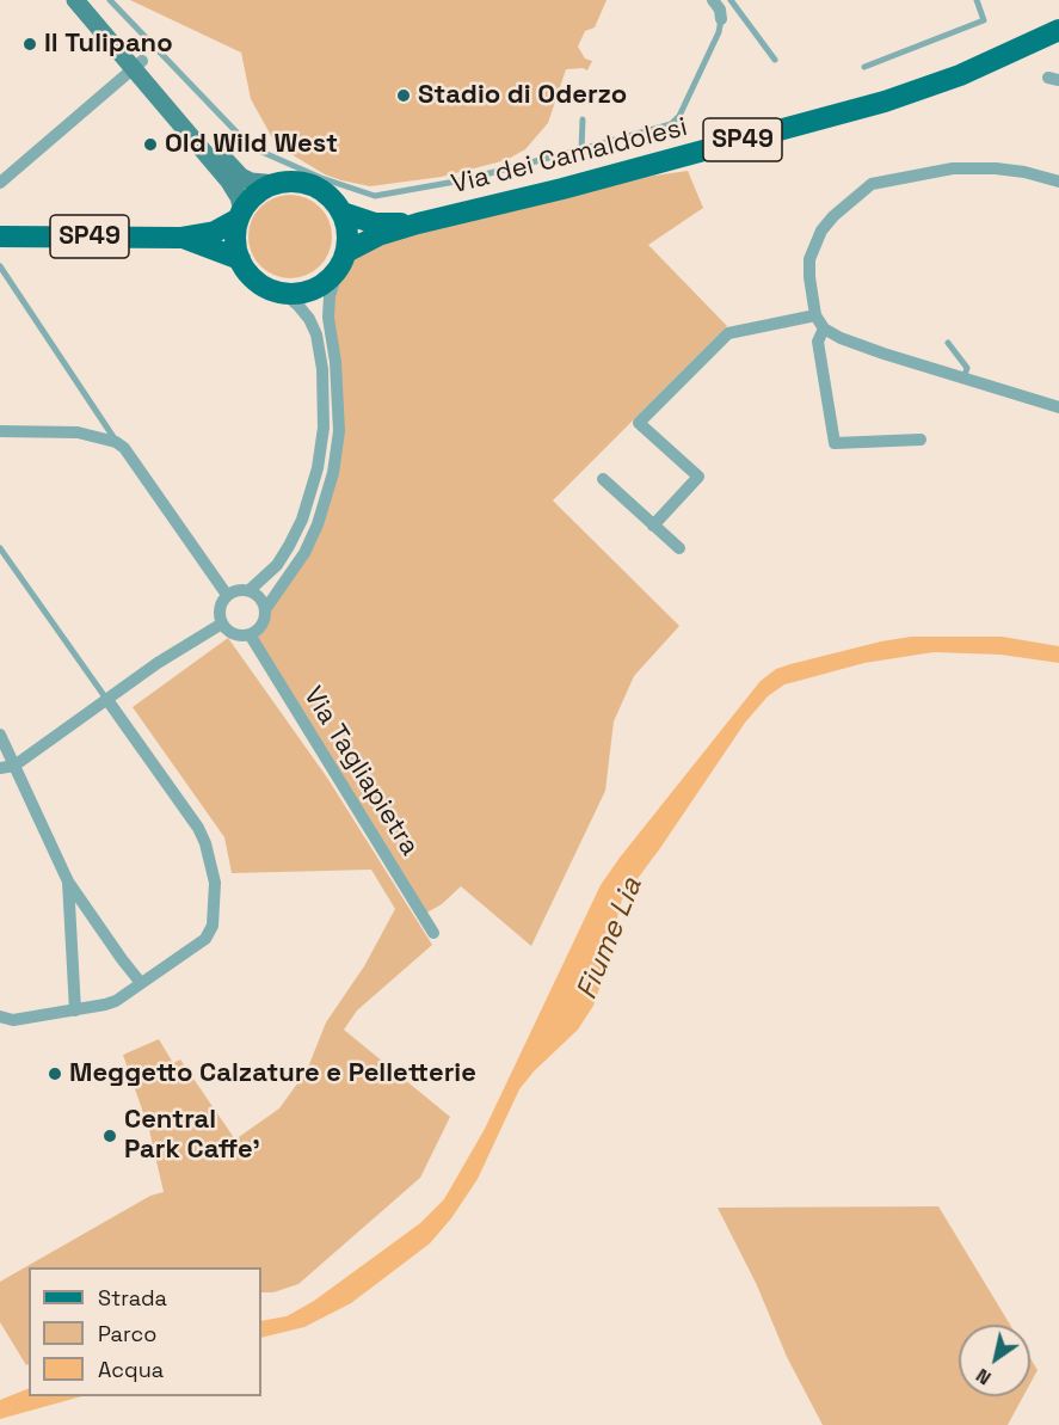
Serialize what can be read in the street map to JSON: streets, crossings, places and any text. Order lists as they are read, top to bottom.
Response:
{
  "streets": {
    "main road": ["SP49", "Via dei Camaldolesi"],
    "street": ["Via Tagliapietra"]
  },
  "crossings": [
    ["SP49", "Via dei Camaldolesi"]
  ],
  "water": ["Fiume Lia"],
  "places": [
    "Il Tulipano",
    "Stadio di Oderzo",
    "Old Wild West",
    "Meggetto Calzature e Pelletterie",
    "Central Park Caffe'"
  ],
  "legend": ["Strada", "Parco", "Acqua"],
  "north": "bottom left"
}
